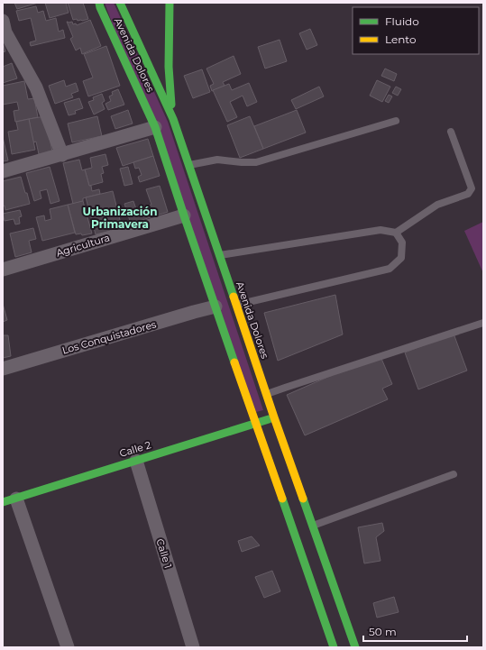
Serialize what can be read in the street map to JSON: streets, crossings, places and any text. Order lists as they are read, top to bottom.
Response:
{
  "streets": {
    "main road": ["Avenida Dolores", "Calle 2"],
    "street": ["Agricultura", "Los Conquistadores", "Calle 1"]
  },
  "crossings": [
    ["Avenida Dolores", "Agricultura"],
    ["Avenida Dolores", "Los Conquistadores"],
    ["Avenida Dolores", "Calle 2"],
    ["Calle 2", "Calle 1"]
  ],
  "districts": ["Urbanización Primavera"],
  "legend": ["Fluido", "Lento"],
  "scale_bar": "50 m"
}
